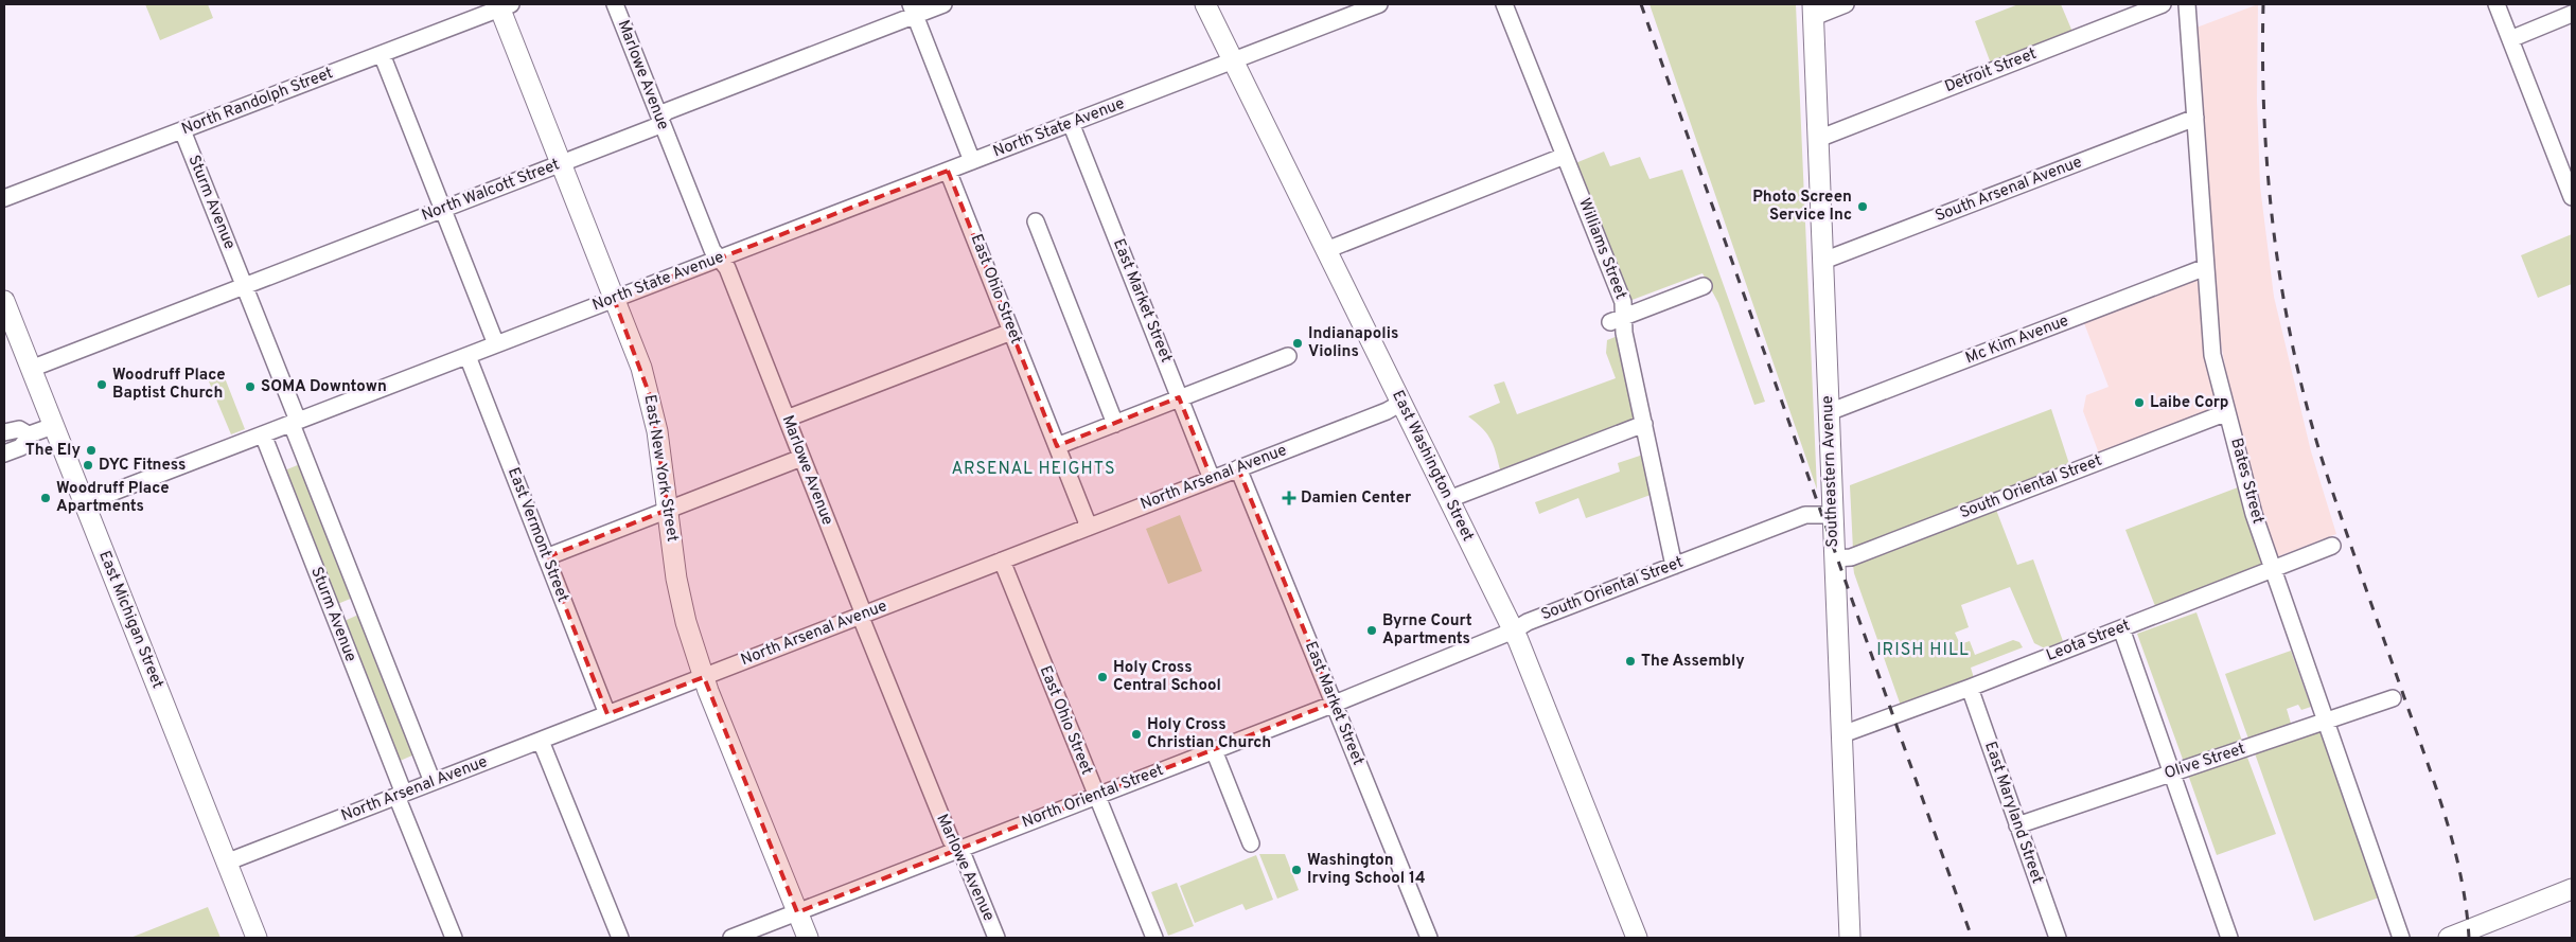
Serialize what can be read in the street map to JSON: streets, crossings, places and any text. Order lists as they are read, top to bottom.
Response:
{
  "streets": {
    "main road": [
      "East Washington Street",
      "East New York Street",
      "Southeastern Avenue",
      "East Michigan Street"
    ],
    "street": [
      "Detroit Street",
      "Marlowe Avenue",
      "North Randolph Street",
      "North State Avenue",
      "South Arsenal Avenue",
      "North Walcott Street",
      "Sturm Avenue",
      "Williams Street",
      "East Ohio Street",
      "East Market Street",
      "Mc Kim Avenue",
      "North Arsenal Avenue",
      "Bates Street",
      "South Oriental Street",
      "East Vermont Street",
      "Leota Street",
      "Olive Street",
      "North Oriental Street",
      "East Maryland Street"
    ]
  },
  "crossings": [
    ["Detroit Street", "Southeastern Avenue"],
    ["Marlowe Avenue", "North State Avenue"],
    ["Marlowe Avenue", "North Walcott Street"],
    ["Marlowe Avenue", "North Arsenal Avenue"],
    ["Marlowe Avenue", "North Oriental Street"],
    ["North Randolph Street", "Sturm Avenue"],
    ["North Randolph Street", "East New York Street"],
    ["North State Avenue", "Sturm Avenue"],
    ["North State Avenue", "East Ohio Street"],
    ["North State Avenue", "East Market Street"],
    ["North State Avenue", "East Washington Street"],
    ["North State Avenue", "East New York Street"],
    ["North State Avenue", "East Vermont Street"],
    ["North State Avenue", "East Michigan Street"],
    ["South Arsenal Avenue", "Southeastern Avenue"],
    ["South Arsenal Avenue", "Bates Street"],
    ["North Walcott Street", "Sturm Avenue"],
    ["North Walcott Street", "East New York Street"],
    ["North Walcott Street", "East Michigan Street"],
    ["Sturm Avenue", "North Arsenal Avenue"],
    ["Williams Street", "South Oriental Street"],
    ["East Ohio Street", "North Arsenal Avenue"],
    ["East Ohio Street", "North Oriental Street"],
    ["East Market Street", "North Arsenal Avenue"],
    ["East Market Street", "North Oriental Street"],
    ["Mc Kim Avenue", "Southeastern Avenue"],
    ["Mc Kim Avenue", "Bates Street"],
    ["East Washington Street", "North Arsenal Avenue"],
    ["East Washington Street", "South Oriental Street"],
    ["East Washington Street", "North Oriental Street"],
    ["East New York Street", "North Arsenal Avenue"],
    ["East New York Street", "North Oriental Street"],
    ["Southeastern Avenue", "South Oriental Street"],
    ["Southeastern Avenue", "Leota Street"],
    ["North Arsenal Avenue", "East Vermont Street"],
    ["North Arsenal Avenue", "East Michigan Street"],
    ["Bates Street", "South Oriental Street"],
    ["Bates Street", "Leota Street"],
    ["Bates Street", "Olive Street"],
    ["South Oriental Street", "North Oriental Street"],
    ["Leota Street", "East Maryland Street"],
    ["Olive Street", "East Maryland Street"]
  ],
  "districts": ["ARSENAL HEIGHTS", "IRISH HILL"],
  "places": {
    "other": [
      "Photo Screen Service Inc",
      "Indianapolis Violins",
      "Woodruff Place Baptist Church",
      "SOMA Downtown",
      "Laibe Corp",
      "The Ely",
      "DYC Fitness",
      "Woodruff Place Apartments",
      "Byrne Court Apartments",
      "The Assembly",
      "Holy Cross Central School",
      "Holy Cross Christian Church",
      "Washington Irving School 14"
    ],
    "health": ["Damien Center"]
  }
}
